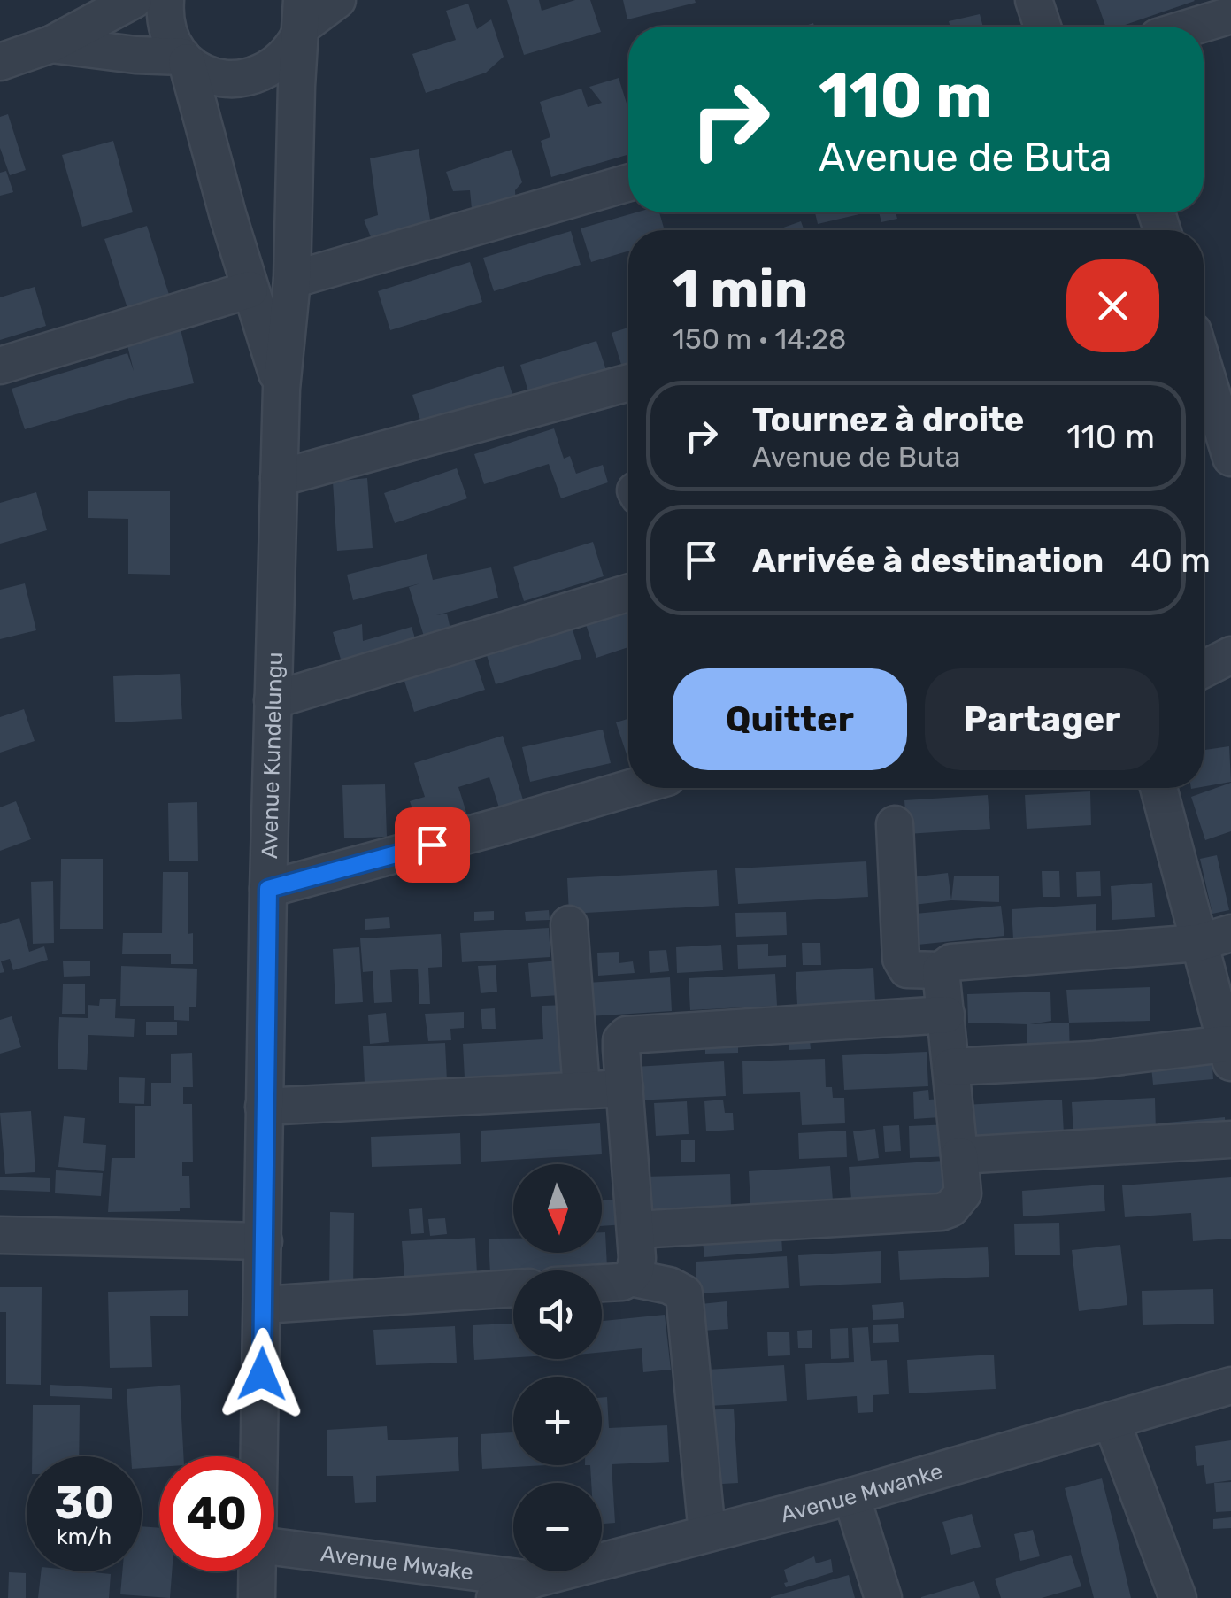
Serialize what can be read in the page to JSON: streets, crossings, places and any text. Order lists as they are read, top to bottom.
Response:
{
  "streets": {
    "street": ["Avenue Kundelungu", "Avenue Mwanke", "Avenue Mwake"]
  },
  "crossings": [
    ["Avenue Mwanke", "Avenue Mwake"]
  ],
  "north": "bottom",
  "page": {
    "turn": ["110 m", "Avenue de Buta"],
    "heading": ["1 min", "150 m · 14:28"],
    "list": [
      {
        "name": "Tournez à droite",
        "note": "Avenue de Buta",
        "value": "110 m"
      },
      {
        "name": "Arrivée à destination",
        "value": "40 m"
      }
    ],
    "buttons": ["Quitter", "Partager"],
    "map_buttons": ["+", "−"],
    "speed": "30 km/h",
    "limit": "40"
  }
}
